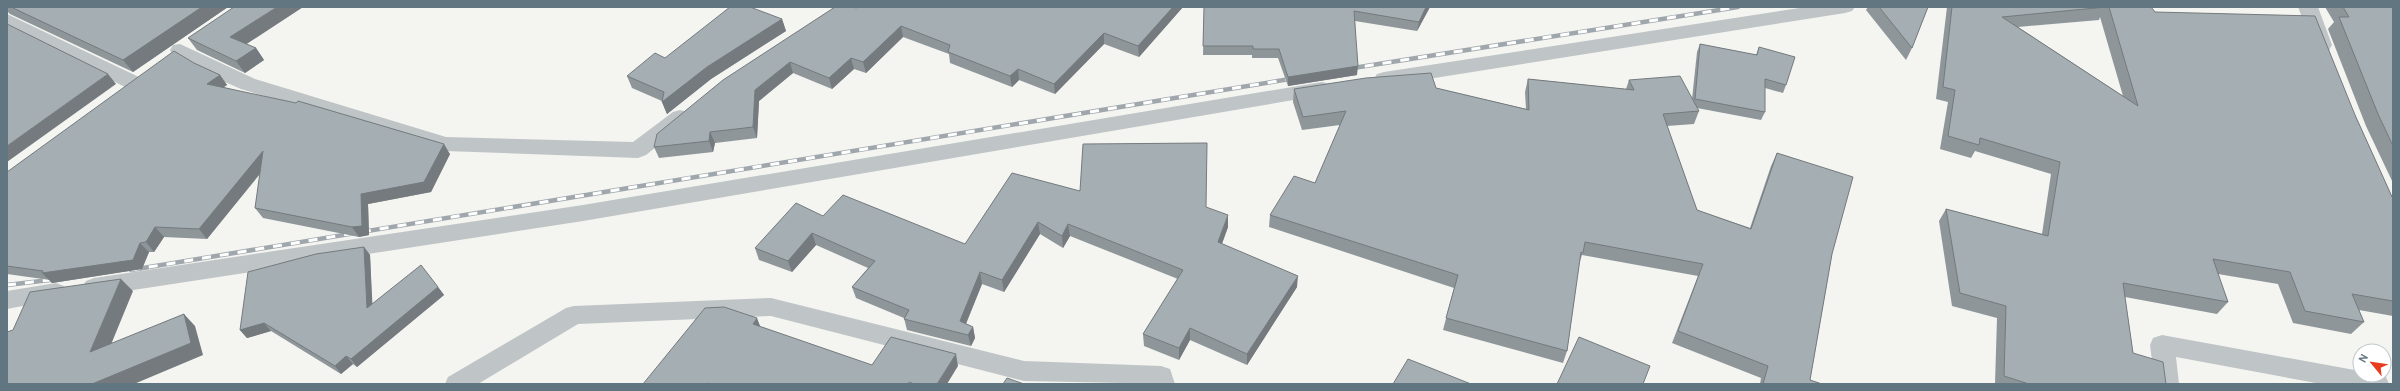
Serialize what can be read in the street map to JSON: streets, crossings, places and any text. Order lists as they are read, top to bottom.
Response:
{
  "north": "top left"
}
